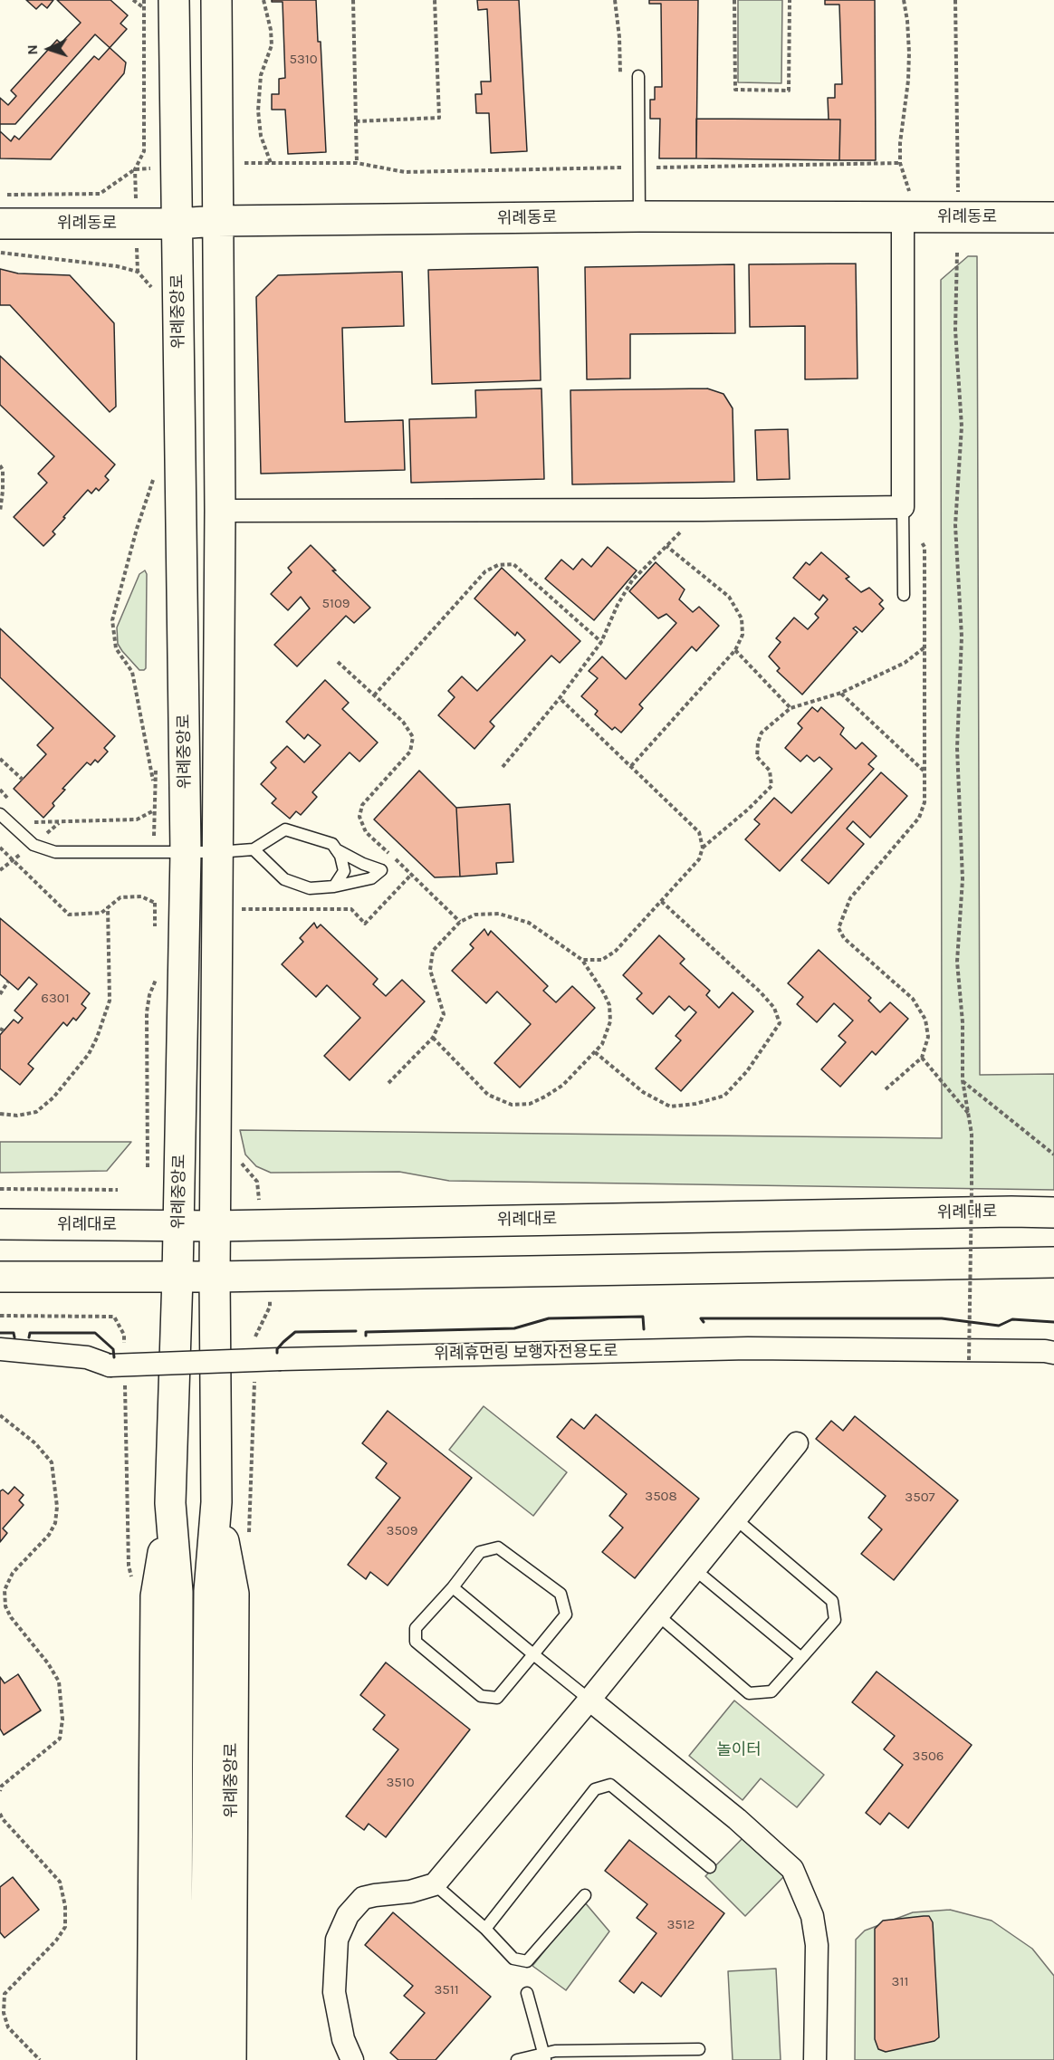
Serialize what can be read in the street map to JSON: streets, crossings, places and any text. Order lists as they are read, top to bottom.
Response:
{
  "streets": {
    "main road": ["위례동로", "위례중앙로", "위례대로"],
    "street": ["위례휴먼링 보행자전용도로"]
  },
  "crossings": [
    ["위례동로", "위례중앙로"],
    ["위례중앙로", "위례대로"]
  ],
  "parks": ["놀이터"],
  "house_numbers": [
    "5310",
    "5109",
    "6301",
    "3508",
    "3507",
    "3509",
    "3506",
    "3510",
    "3512",
    "311",
    "3511"
  ],
  "north": "left"
}
